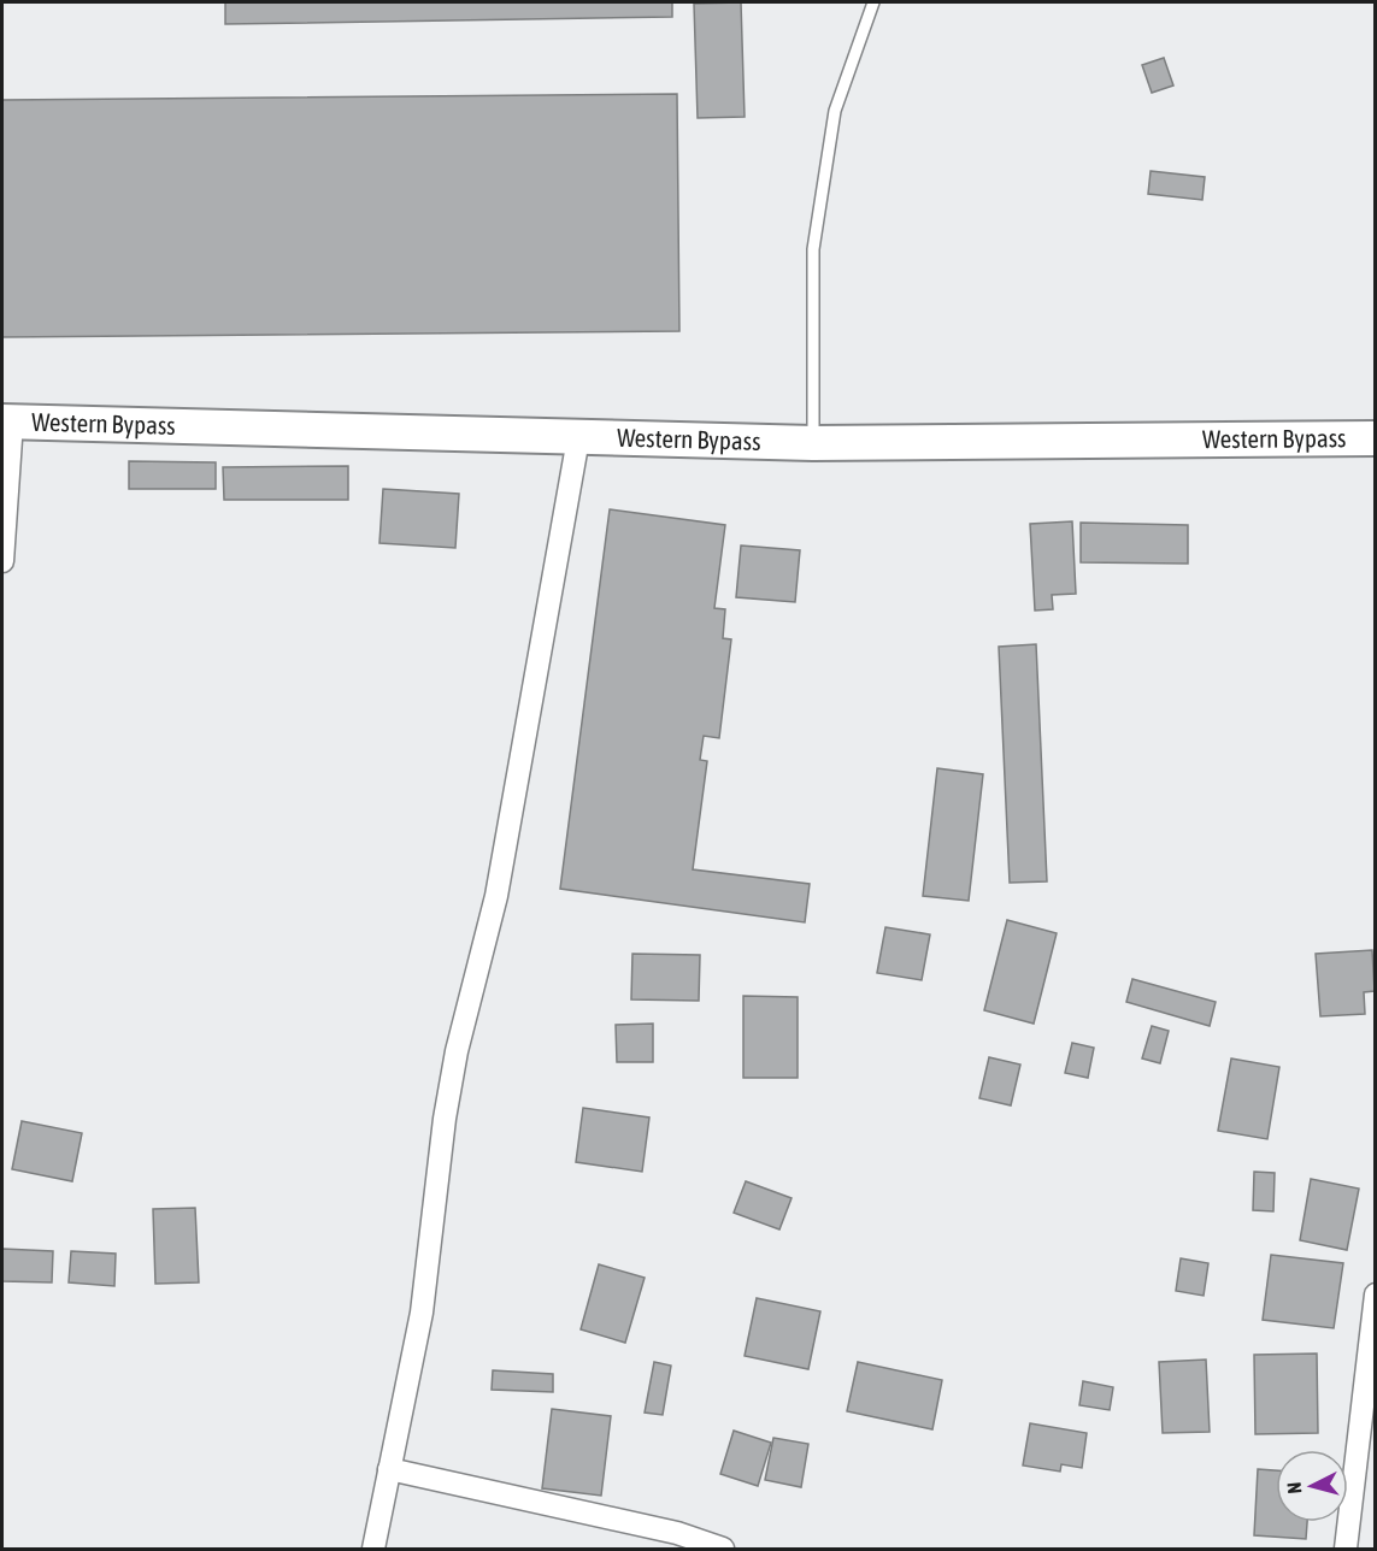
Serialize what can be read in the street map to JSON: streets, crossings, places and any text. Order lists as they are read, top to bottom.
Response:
{
  "streets": {
    "main road": ["Western Bypass"]
  },
  "north": "left"
}
